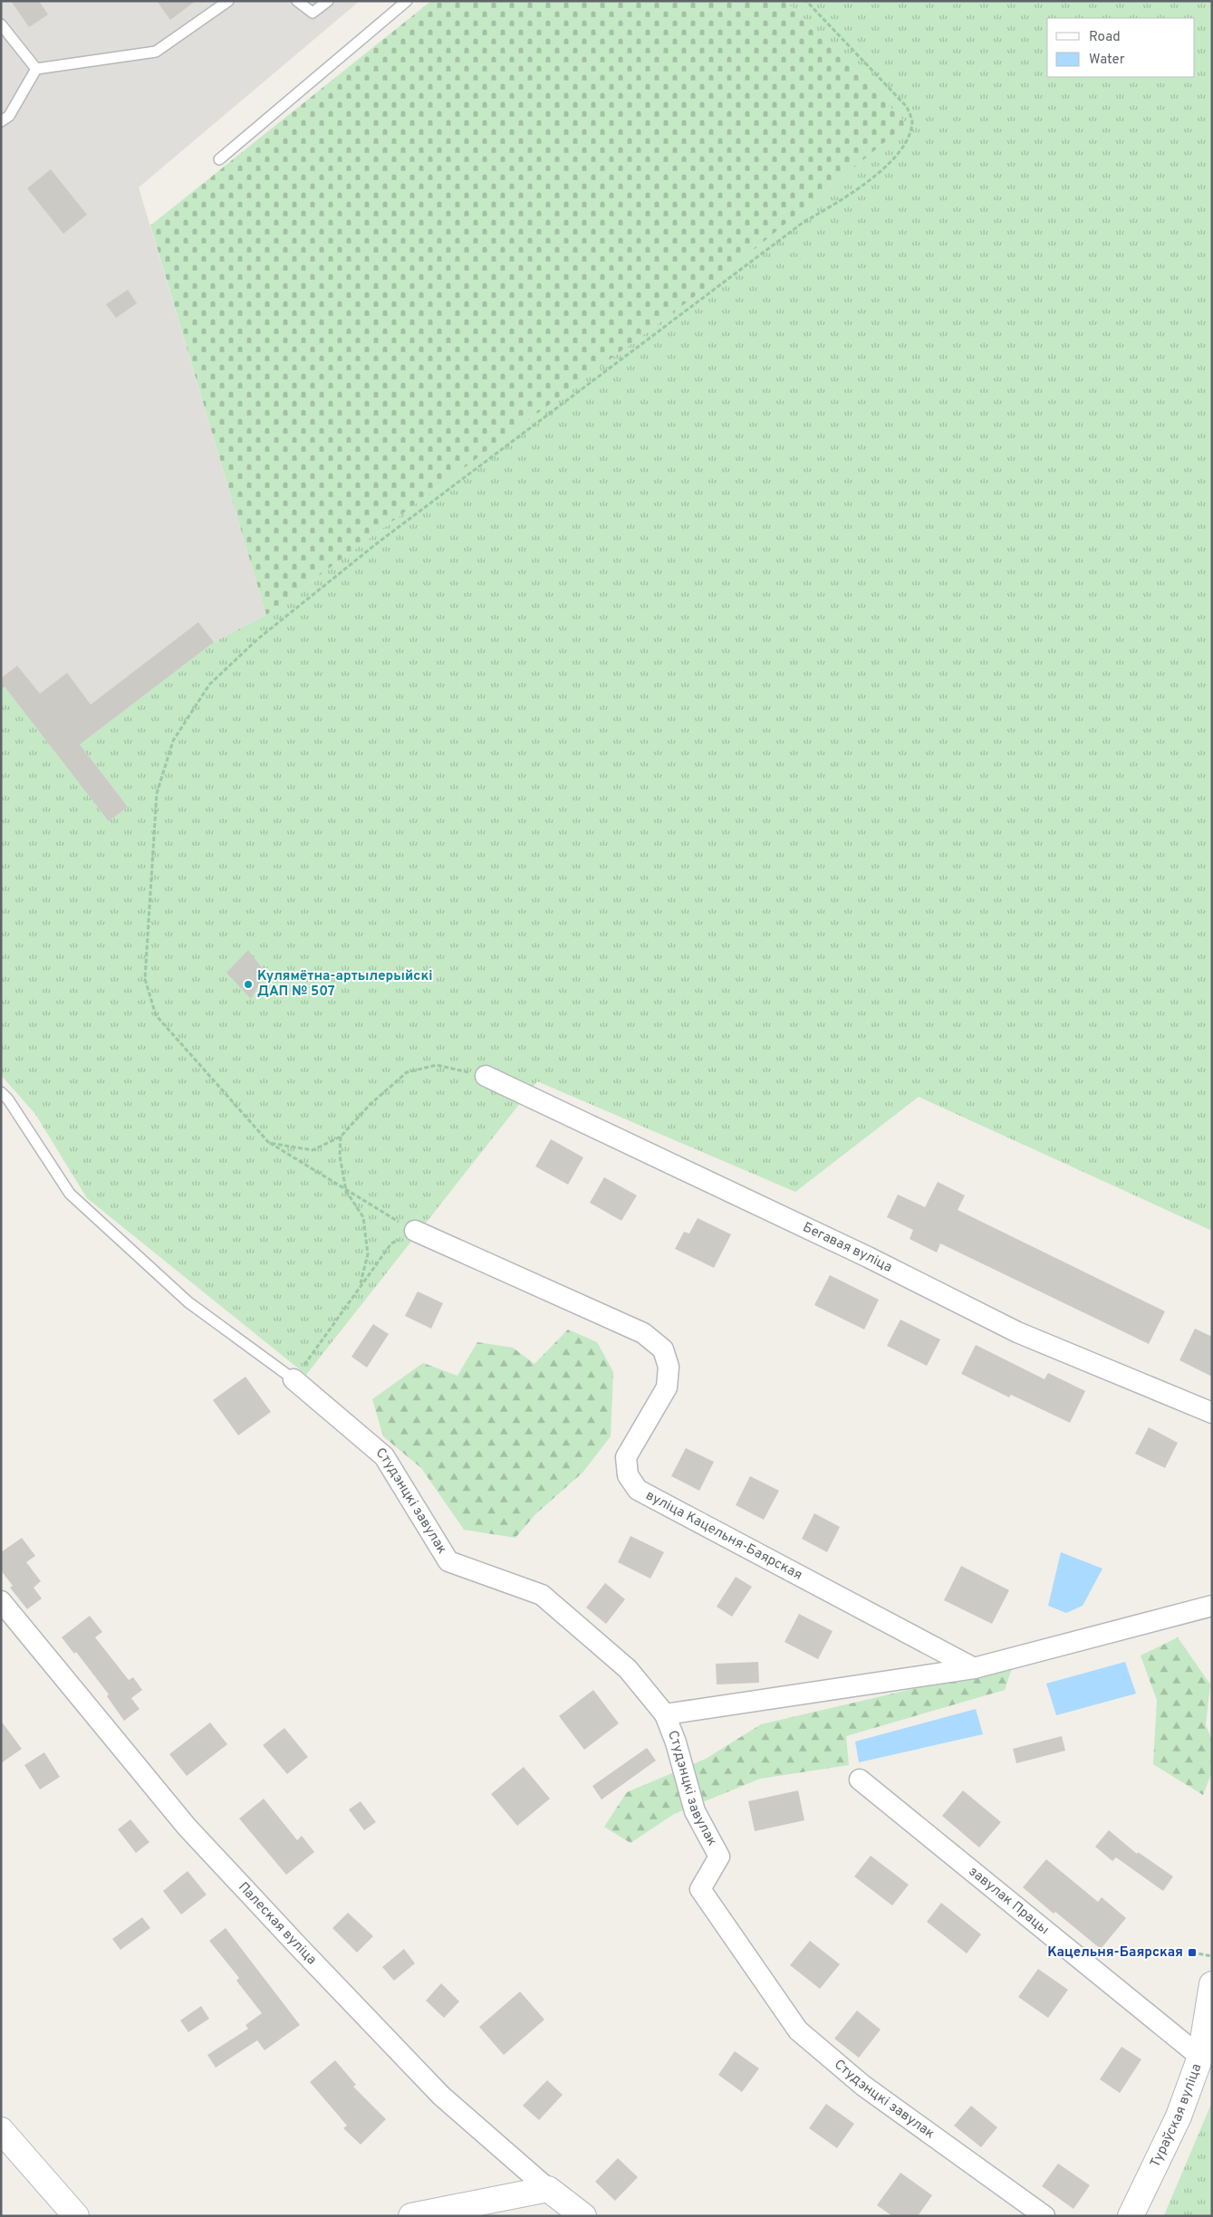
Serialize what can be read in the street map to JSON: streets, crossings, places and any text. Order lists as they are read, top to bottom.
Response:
{
  "streets": {
    "street": [
      "Бегавая вуліца",
      "Студэнцкі завулак",
      "вуліца Кацельня-Баярская",
      "завулак Працы",
      "Палеская вуліца",
      "Тураўская вуліца"
    ]
  },
  "crossings": [
    ["завулак Працы", "Тураўская вуліца"]
  ],
  "places": {
    "other": ["Кулямётна-артылерыйскі ДАП № 507"],
    "transit": ["Кацельня-Баярская"]
  },
  "legend": ["Road", "Water"]
}
